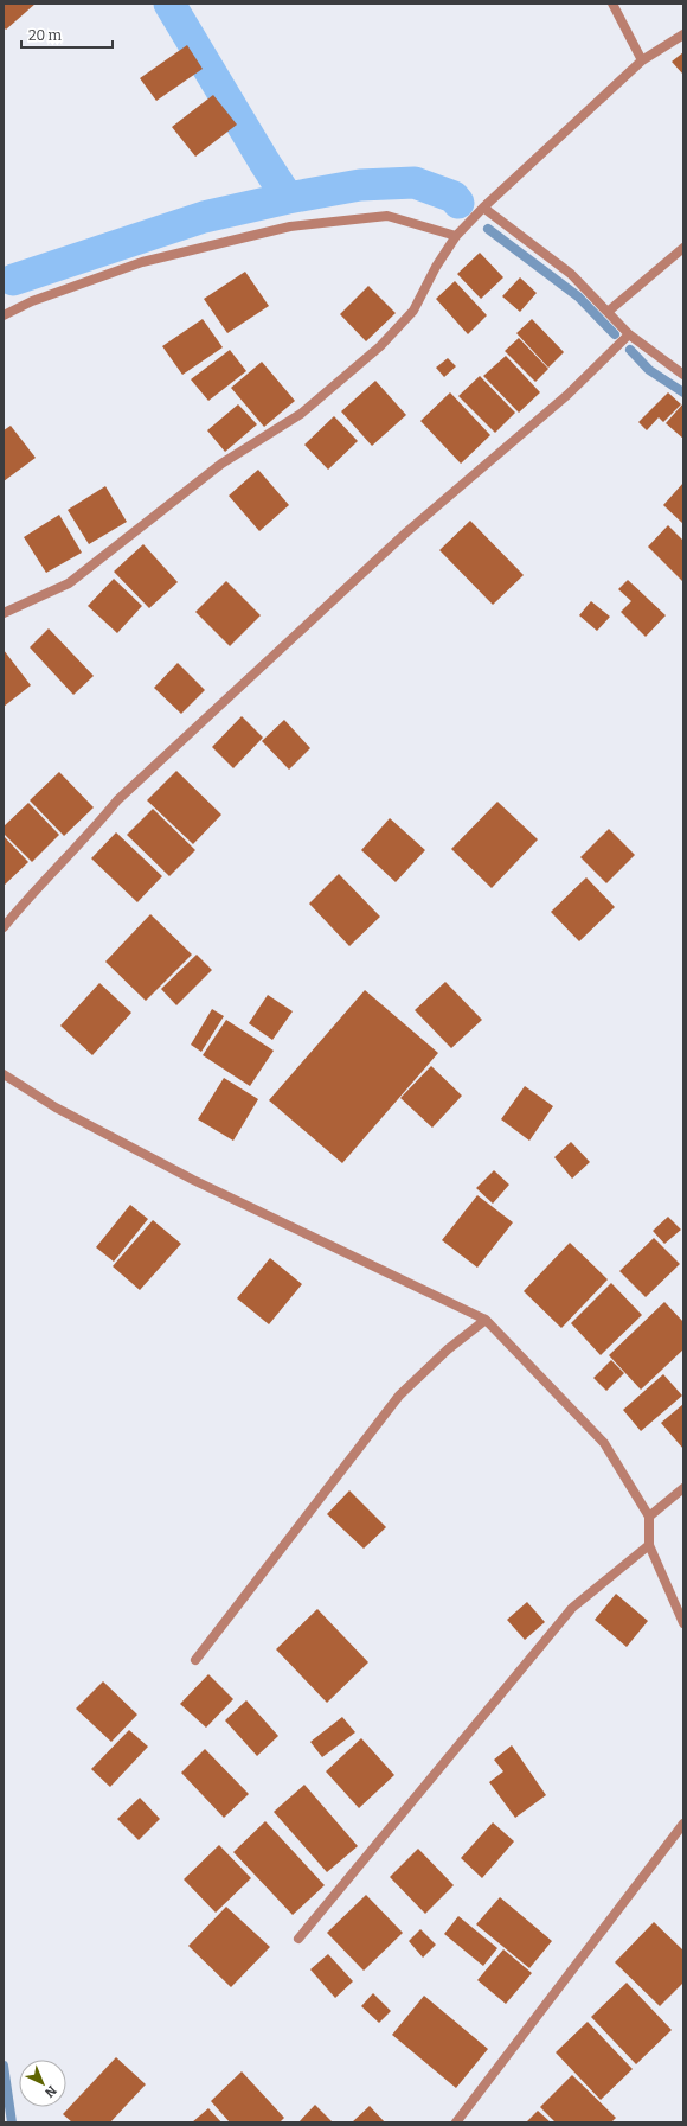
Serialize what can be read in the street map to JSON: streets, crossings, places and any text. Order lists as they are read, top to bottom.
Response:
{
  "scale_bar": "20 m",
  "north": "bottom right"
}
